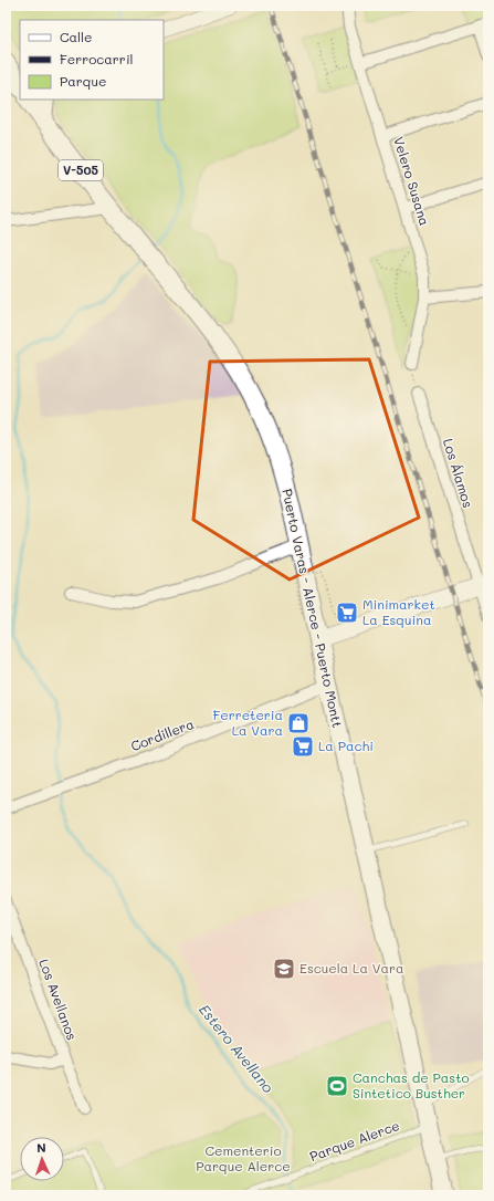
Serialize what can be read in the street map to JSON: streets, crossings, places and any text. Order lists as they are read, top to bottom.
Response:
{
  "streets": {
    "main road": ["V-505", "Puerto Varas - Alerce - Puerto Montt"],
    "street": [
      "Velero Susana",
      "Los Álamos",
      "Cordillera",
      "Los Avellanos"
    ],
    "lane": ["Parque Alerce"]
  },
  "crossings": [
    ["V-505", "Puerto Varas - Alerce - Puerto Montt"],
    ["Puerto Varas - Alerce - Puerto Montt", "Cordillera"],
    ["Puerto Varas - Alerce - Puerto Montt", "Parque Alerce"]
  ],
  "water": ["Estero Avellano"],
  "parks": ["Cementerio Parque Alerce"],
  "places": {
    "supermarket": ["Minimarket La Esquina", "La Pachi"],
    "shop": ["Ferreteria La Vara"],
    "school or university": ["Escuela La Vara"],
    "sports": ["Canchas de Pasto Sintetico Busther"]
  },
  "legend": ["Calle", "Ferrocarril", "Parque"],
  "north": "top"
}
